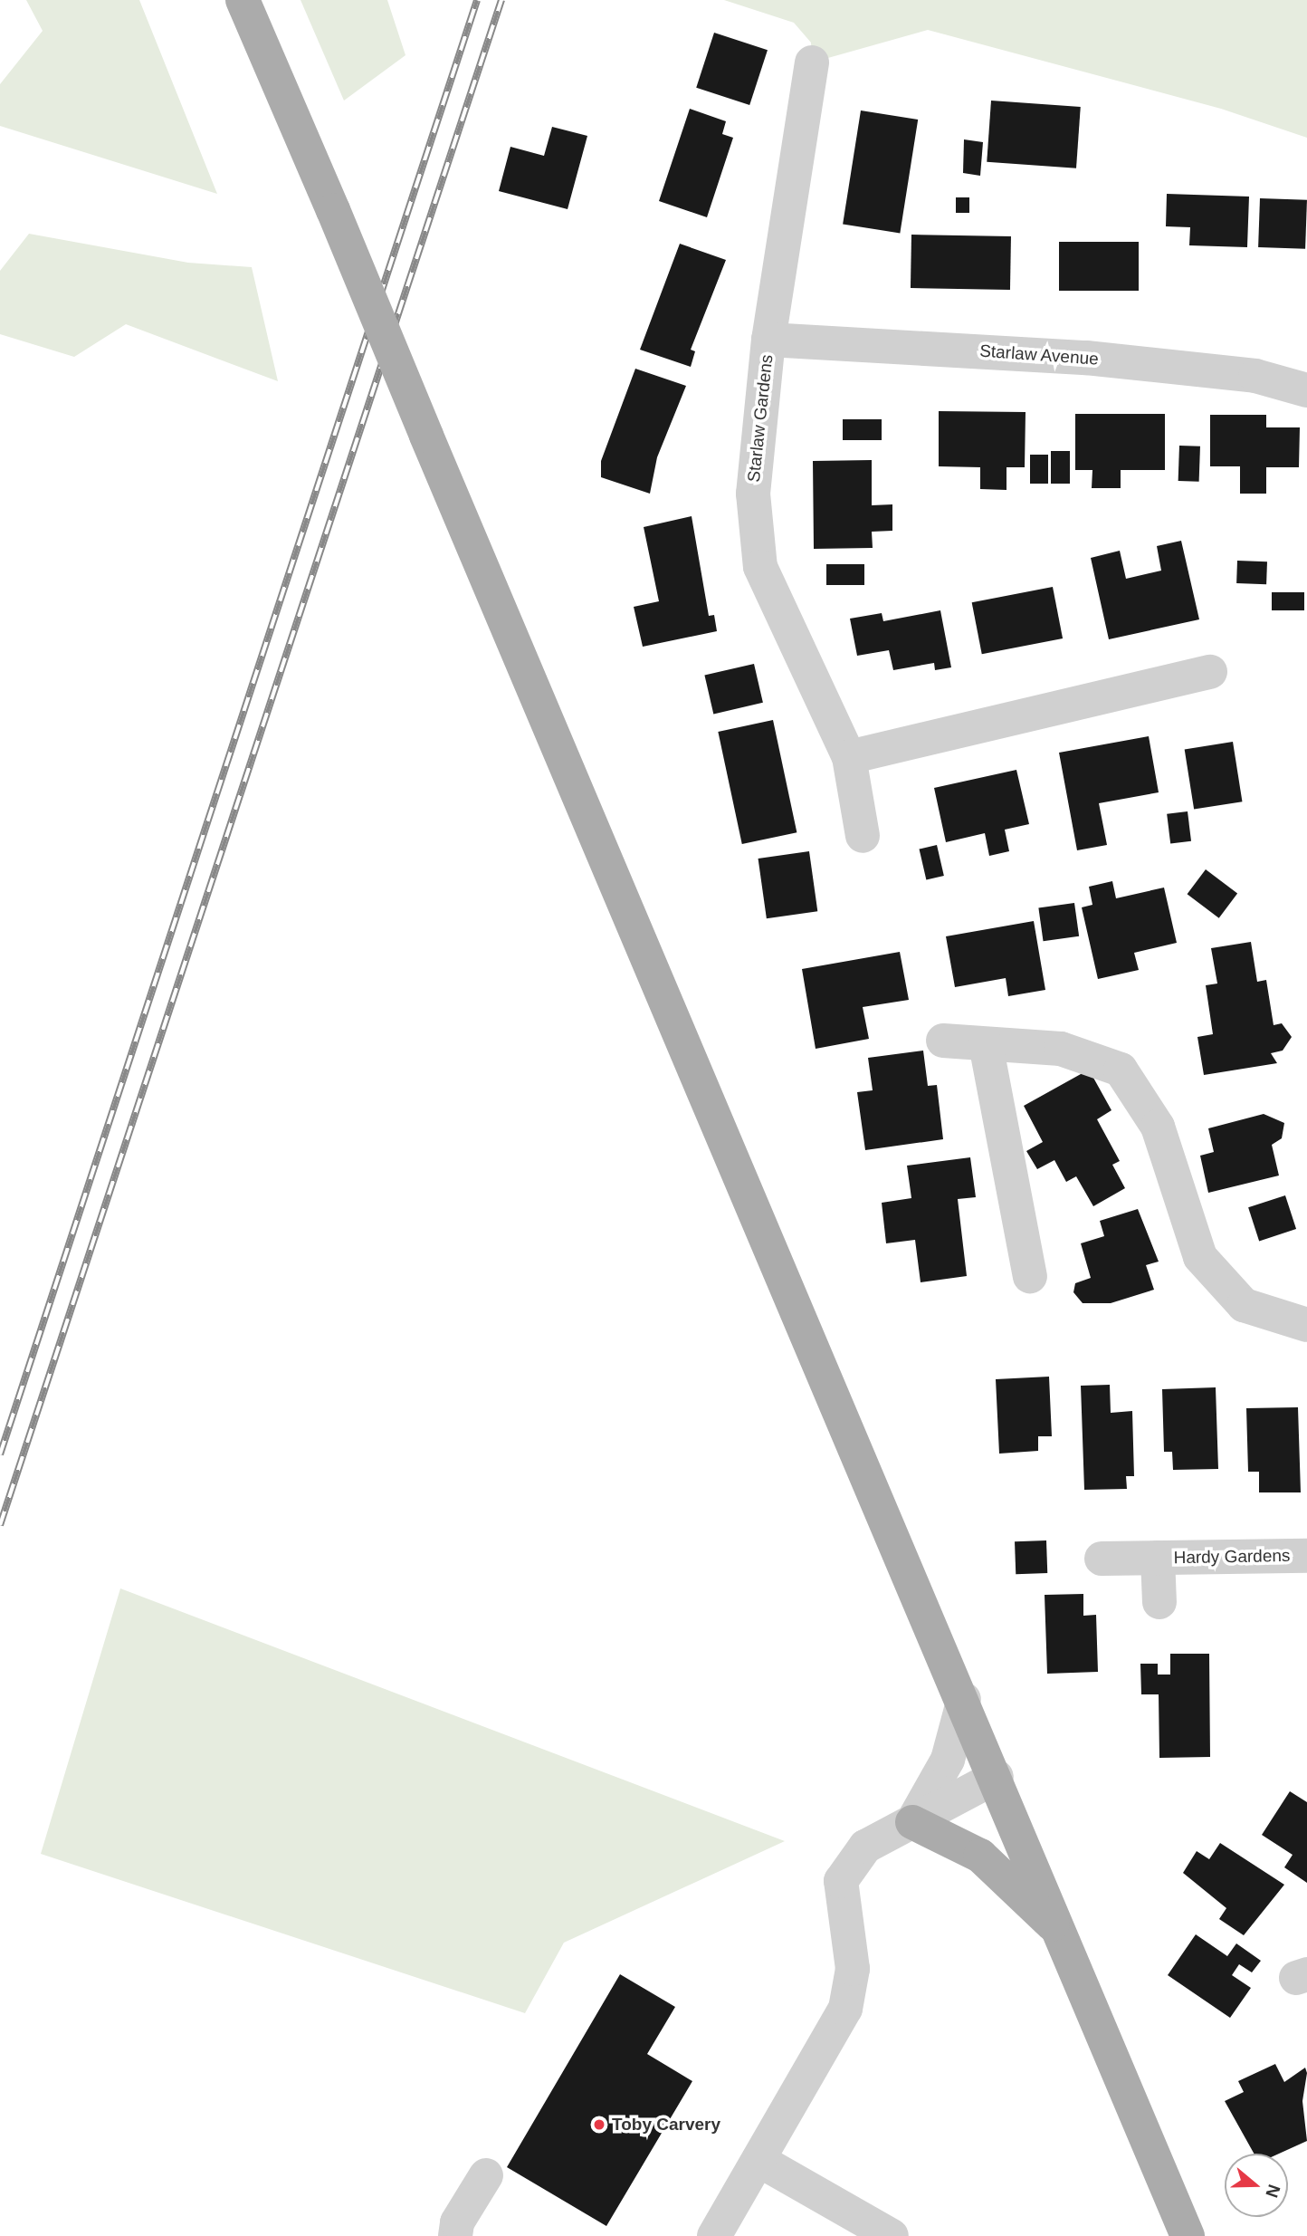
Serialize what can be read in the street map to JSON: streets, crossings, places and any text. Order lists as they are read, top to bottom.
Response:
{
  "streets": {
    "street": ["Starlaw Avenue", "Starlaw Gardens", "Hardy Gardens"]
  },
  "crossings": [
    ["Starlaw Avenue", "Starlaw Gardens"]
  ],
  "places": ["Toby Carvery"],
  "north": "right"
}
